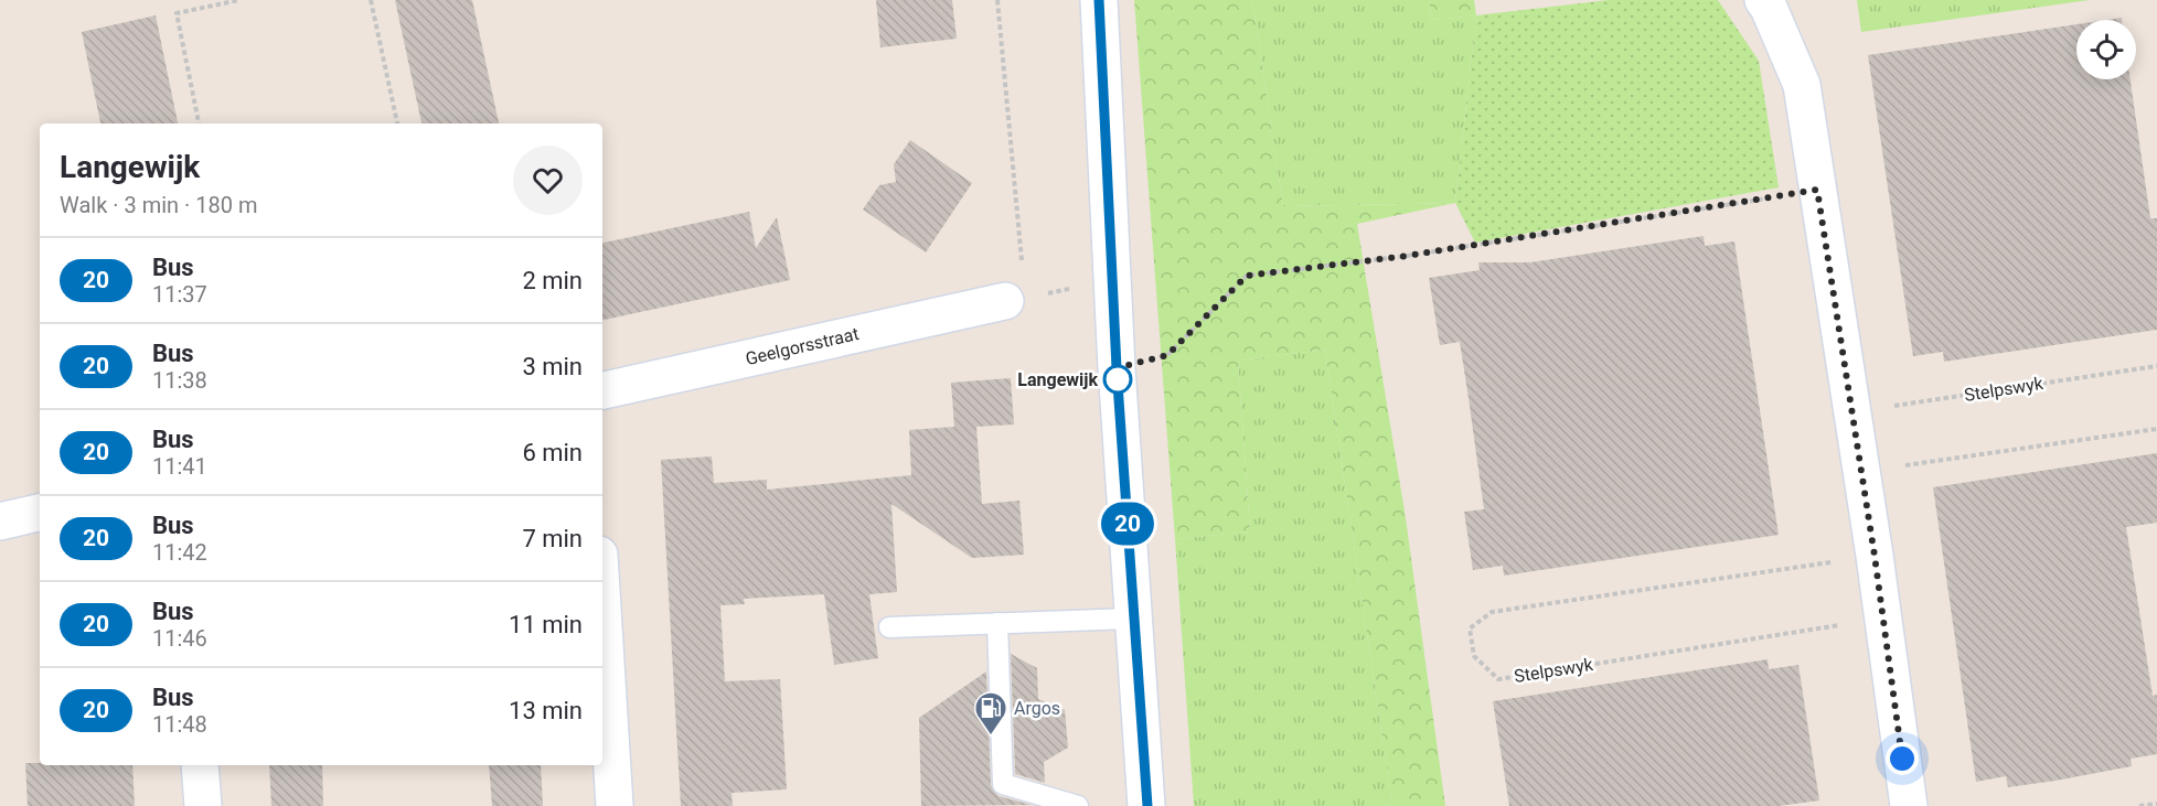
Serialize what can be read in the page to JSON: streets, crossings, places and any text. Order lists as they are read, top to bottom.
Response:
{
  "streets": {
    "street": ["Geelgorsstraat"],
    "path": ["Stelpswyk"]
  },
  "places": {
    "other": ["Langewijk"],
    "fuel station": ["Argos"]
  },
  "lines": ["bus line 20"],
  "page": {
    "on_map": "20",
    "heading": ["Langewijk", "Walk · 3 min · 180 m"],
    "list": [
      {
        "mark": "20",
        "name": "Bus",
        "note": "11:37",
        "value": "2 min"
      },
      {
        "mark": "20",
        "name": "Bus",
        "note": "11:38",
        "value": "3 min"
      },
      {
        "mark": "20",
        "name": "Bus",
        "note": "11:41",
        "value": "6 min"
      },
      {
        "mark": "20",
        "name": "Bus",
        "note": "11:42",
        "value": "7 min"
      },
      {
        "mark": "20",
        "name": "Bus",
        "note": "11:46",
        "value": "11 min"
      },
      {
        "mark": "20",
        "name": "Bus",
        "note": "11:48",
        "value": "13 min"
      }
    ]
  }
}
